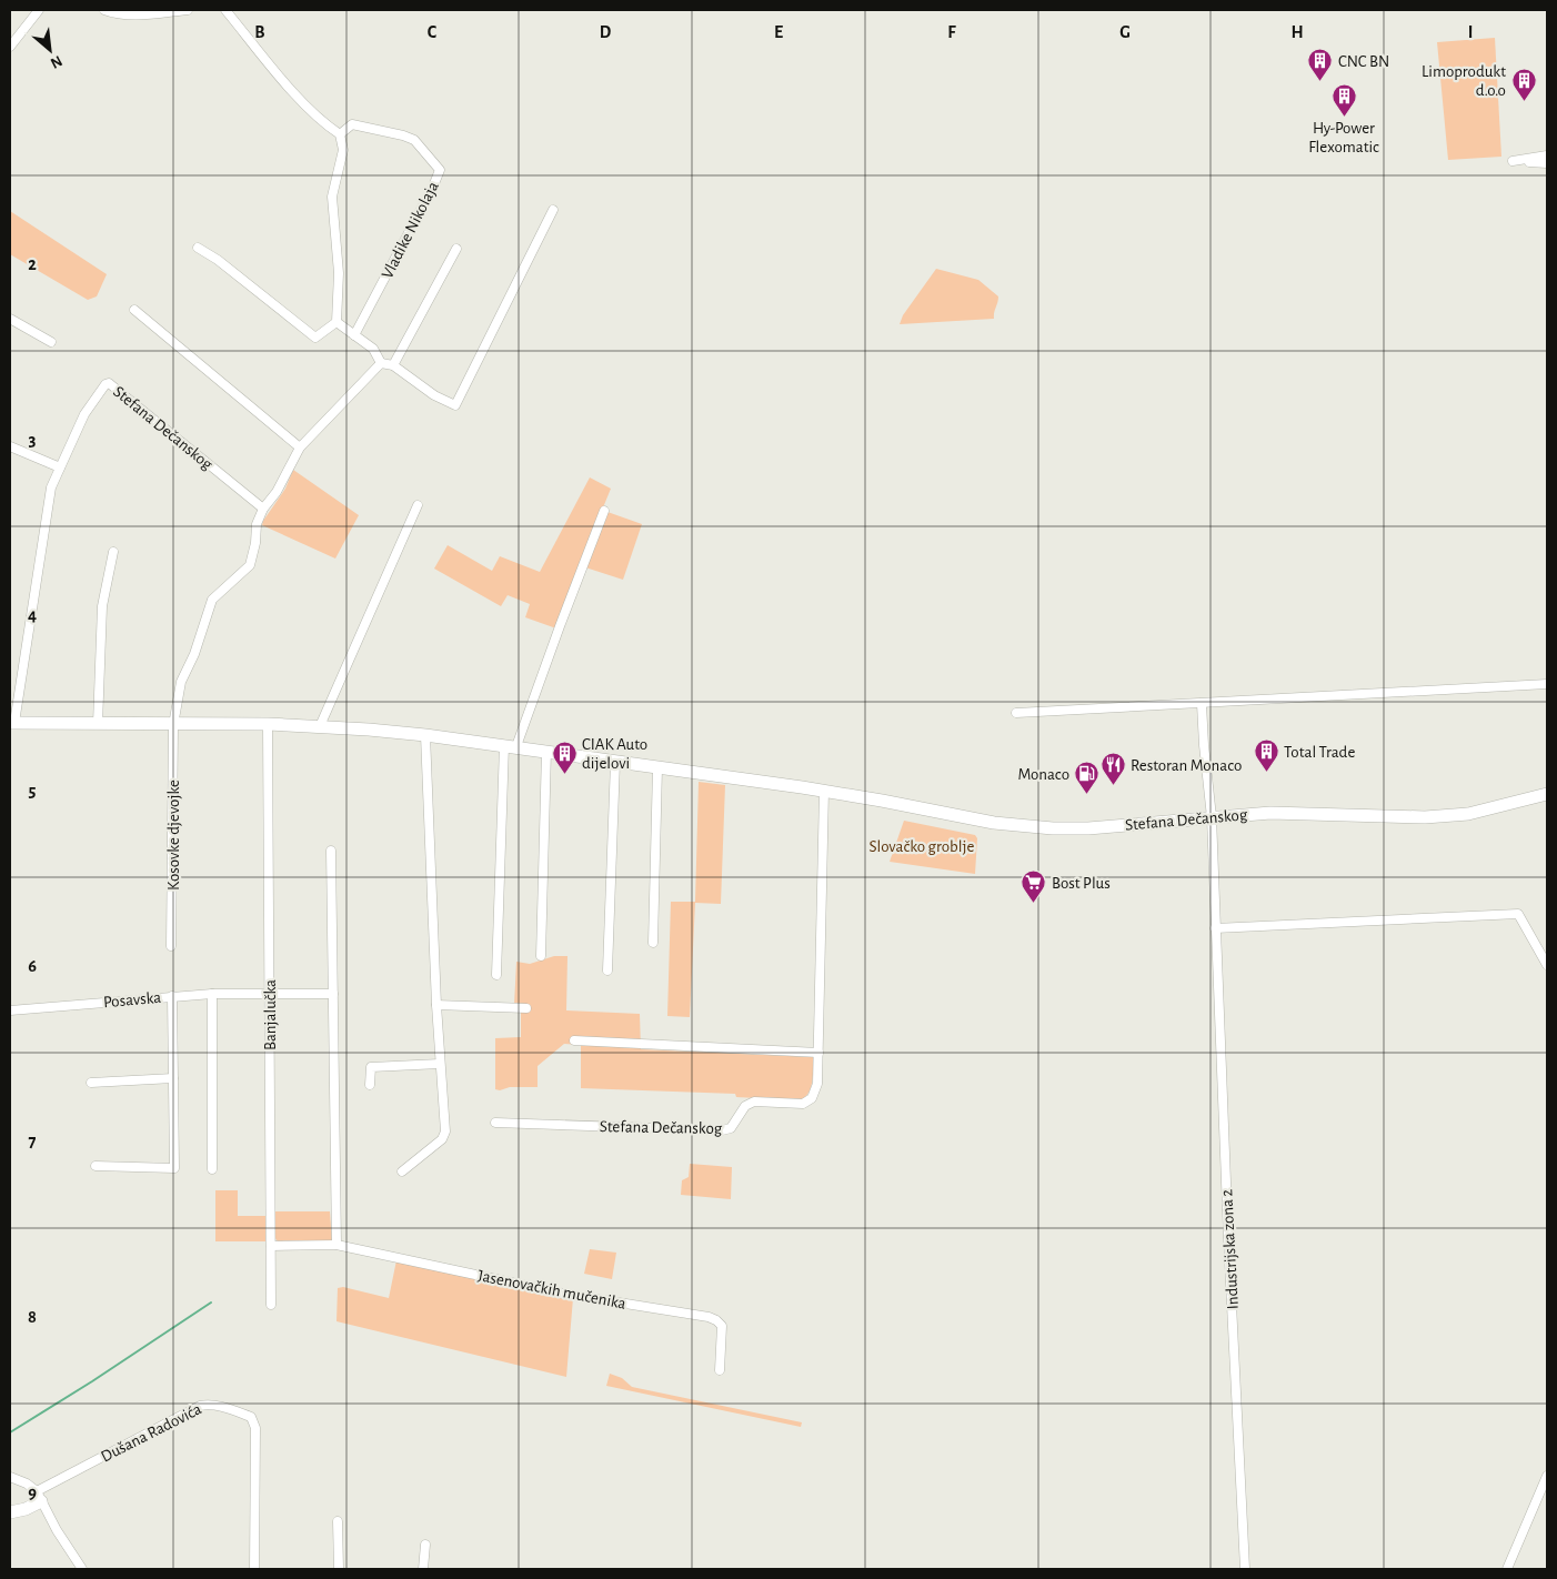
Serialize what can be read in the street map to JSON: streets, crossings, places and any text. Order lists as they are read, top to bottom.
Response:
{
  "streets": {
    "main road": ["Stefana Dečanskog"],
    "street": [
      "Vladike Nikolaja",
      "Kosovke djevojke",
      "Posavska",
      "Banjalučka",
      "Industrijska zona 2",
      "Jasenovačkih mučenika",
      "Dušana Radovića"
    ]
  },
  "crossings": [
    ["Stefana Dečanskog", "Kosovke djevojke"],
    ["Stefana Dečanskog", "Banjalučka"],
    ["Stefana Dečanskog", "Industrijska zona 2"],
    ["Banjalučka", "Jasenovačkih mučenika"]
  ],
  "parks": ["Slovačko groblje"],
  "places": {
    "building": [
      "CNC BN",
      "Limoprodukt d.o.o",
      "Hy-Power Flexomatic",
      "Total Trade",
      "CIAK Auto dijelovi"
    ],
    "restaurant": ["Restoran Monaco"],
    "fuel station": ["Monaco"],
    "supermarket": ["Bost Plus"]
  },
  "north": "bottom right",
  "grid": {
    "columns": [
      "B",
      "C",
      "D",
      "E",
      "F",
      "G",
      "H",
      "I"
    ],
    "rows": [
      "2",
      "3",
      "4",
      "5",
      "6",
      "7",
      "8",
      "9"
    ]
  }
}
